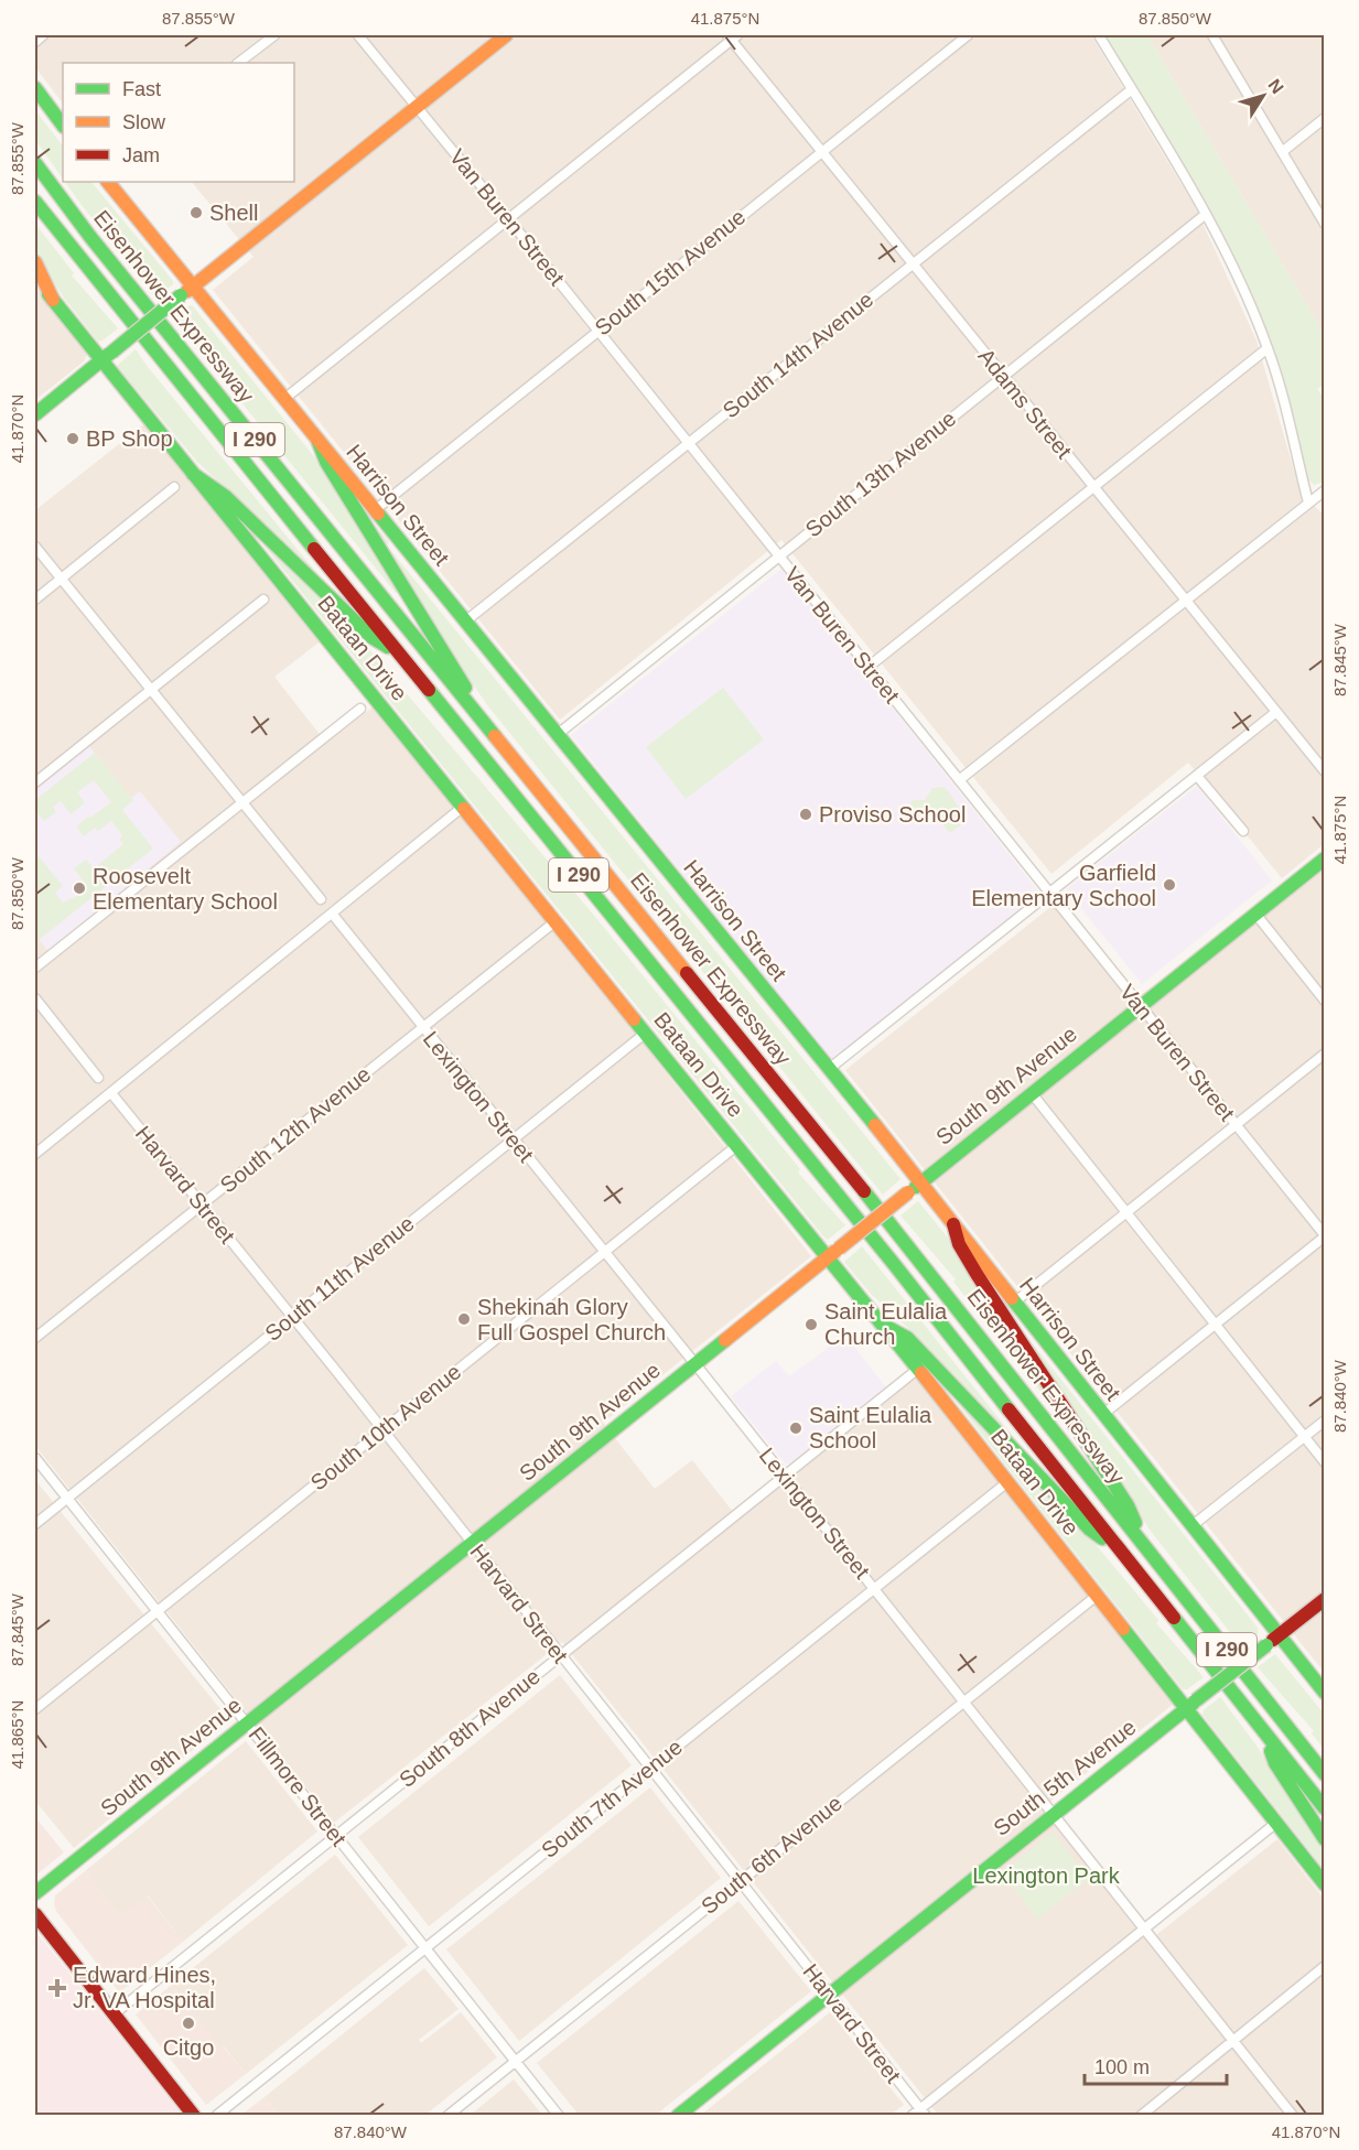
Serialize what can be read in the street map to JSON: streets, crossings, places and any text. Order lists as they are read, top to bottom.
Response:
{
  "streets": {
    "main road": [
      "Eisenhower Expressway",
      "I 290",
      "Harrison Street",
      "Bataan Drive",
      "South 9th Avenue",
      "South 5th Avenue"
    ],
    "street": [
      "Van Buren Street",
      "South 15th Avenue",
      "South 14th Avenue",
      "Adams Street",
      "South 13th Avenue",
      "Lexington Street",
      "South 12th Avenue",
      "Harvard Street",
      "South 11th Avenue",
      "South 10th Avenue",
      "South 8th Avenue",
      "Fillmore Street",
      "South 7th Avenue",
      "South 6th Avenue"
    ]
  },
  "crossings": [
    ["Van Buren Street", "South 15th Avenue"],
    ["Van Buren Street", "South 14th Avenue"],
    ["Van Buren Street", "South 13th Avenue"],
    ["Van Buren Street", "South 9th Avenue"],
    ["South 15th Avenue", "Adams Street"],
    ["South 15th Avenue", "Harrison Street"],
    ["South 14th Avenue", "Adams Street"],
    ["South 14th Avenue", "Harrison Street"],
    ["Adams Street", "South 13th Avenue"],
    ["South 13th Avenue", "Harrison Street"],
    ["Harrison Street", "South 9th Avenue"],
    ["Harrison Street", "South 5th Avenue"],
    ["Bataan Drive", "South 9th Avenue"],
    ["Bataan Drive", "South 12th Avenue"],
    ["Bataan Drive", "South 11th Avenue"],
    ["Bataan Drive", "South 10th Avenue"],
    ["Bataan Drive", "South 8th Avenue"],
    ["Bataan Drive", "South 5th Avenue"],
    ["Bataan Drive", "South 7th Avenue"],
    ["Bataan Drive", "South 6th Avenue"],
    ["South 9th Avenue", "Lexington Street"],
    ["South 9th Avenue", "Harvard Street"],
    ["South 9th Avenue", "Fillmore Street"],
    ["Lexington Street", "South 12th Avenue"],
    ["Lexington Street", "South 11th Avenue"],
    ["Lexington Street", "South 10th Avenue"],
    ["Lexington Street", "South 8th Avenue"],
    ["Lexington Street", "South 5th Avenue"],
    ["Lexington Street", "South 7th Avenue"],
    ["Lexington Street", "South 6th Avenue"],
    ["South 12th Avenue", "Harvard Street"],
    ["Harvard Street", "South 11th Avenue"],
    ["Harvard Street", "South 10th Avenue"],
    ["Harvard Street", "South 8th Avenue"],
    ["Harvard Street", "South 5th Avenue"],
    ["Harvard Street", "South 7th Avenue"],
    ["Harvard Street", "South 6th Avenue"],
    ["South 11th Avenue", "Fillmore Street"],
    ["South 10th Avenue", "Fillmore Street"],
    ["South 8th Avenue", "Fillmore Street"],
    ["Fillmore Street", "South 7th Avenue"],
    ["Fillmore Street", "South 6th Avenue"]
  ],
  "parks": ["Lexington Park"],
  "places": {
    "other": [
      "Shell",
      "BP Shop",
      "Proviso School",
      "Garfield Elementary School",
      "Roosevelt Elementary School",
      "Shekinah Glory Full Gospel Church",
      "Saint Eulalia Church",
      "Saint Eulalia School",
      "Citgo"
    ],
    "health": ["Edward Hines, Jr. VA Hospital"]
  },
  "legend": ["Fast", "Slow", "Jam"],
  "scale_bar": "100 m",
  "north": "top right",
  "coordinates": [
    "87.855°W",
    "41.875°N",
    "87.850°W",
    "41.870°N",
    "87.845°W",
    "87.840°W",
    "41.865°N"
  ]
}
